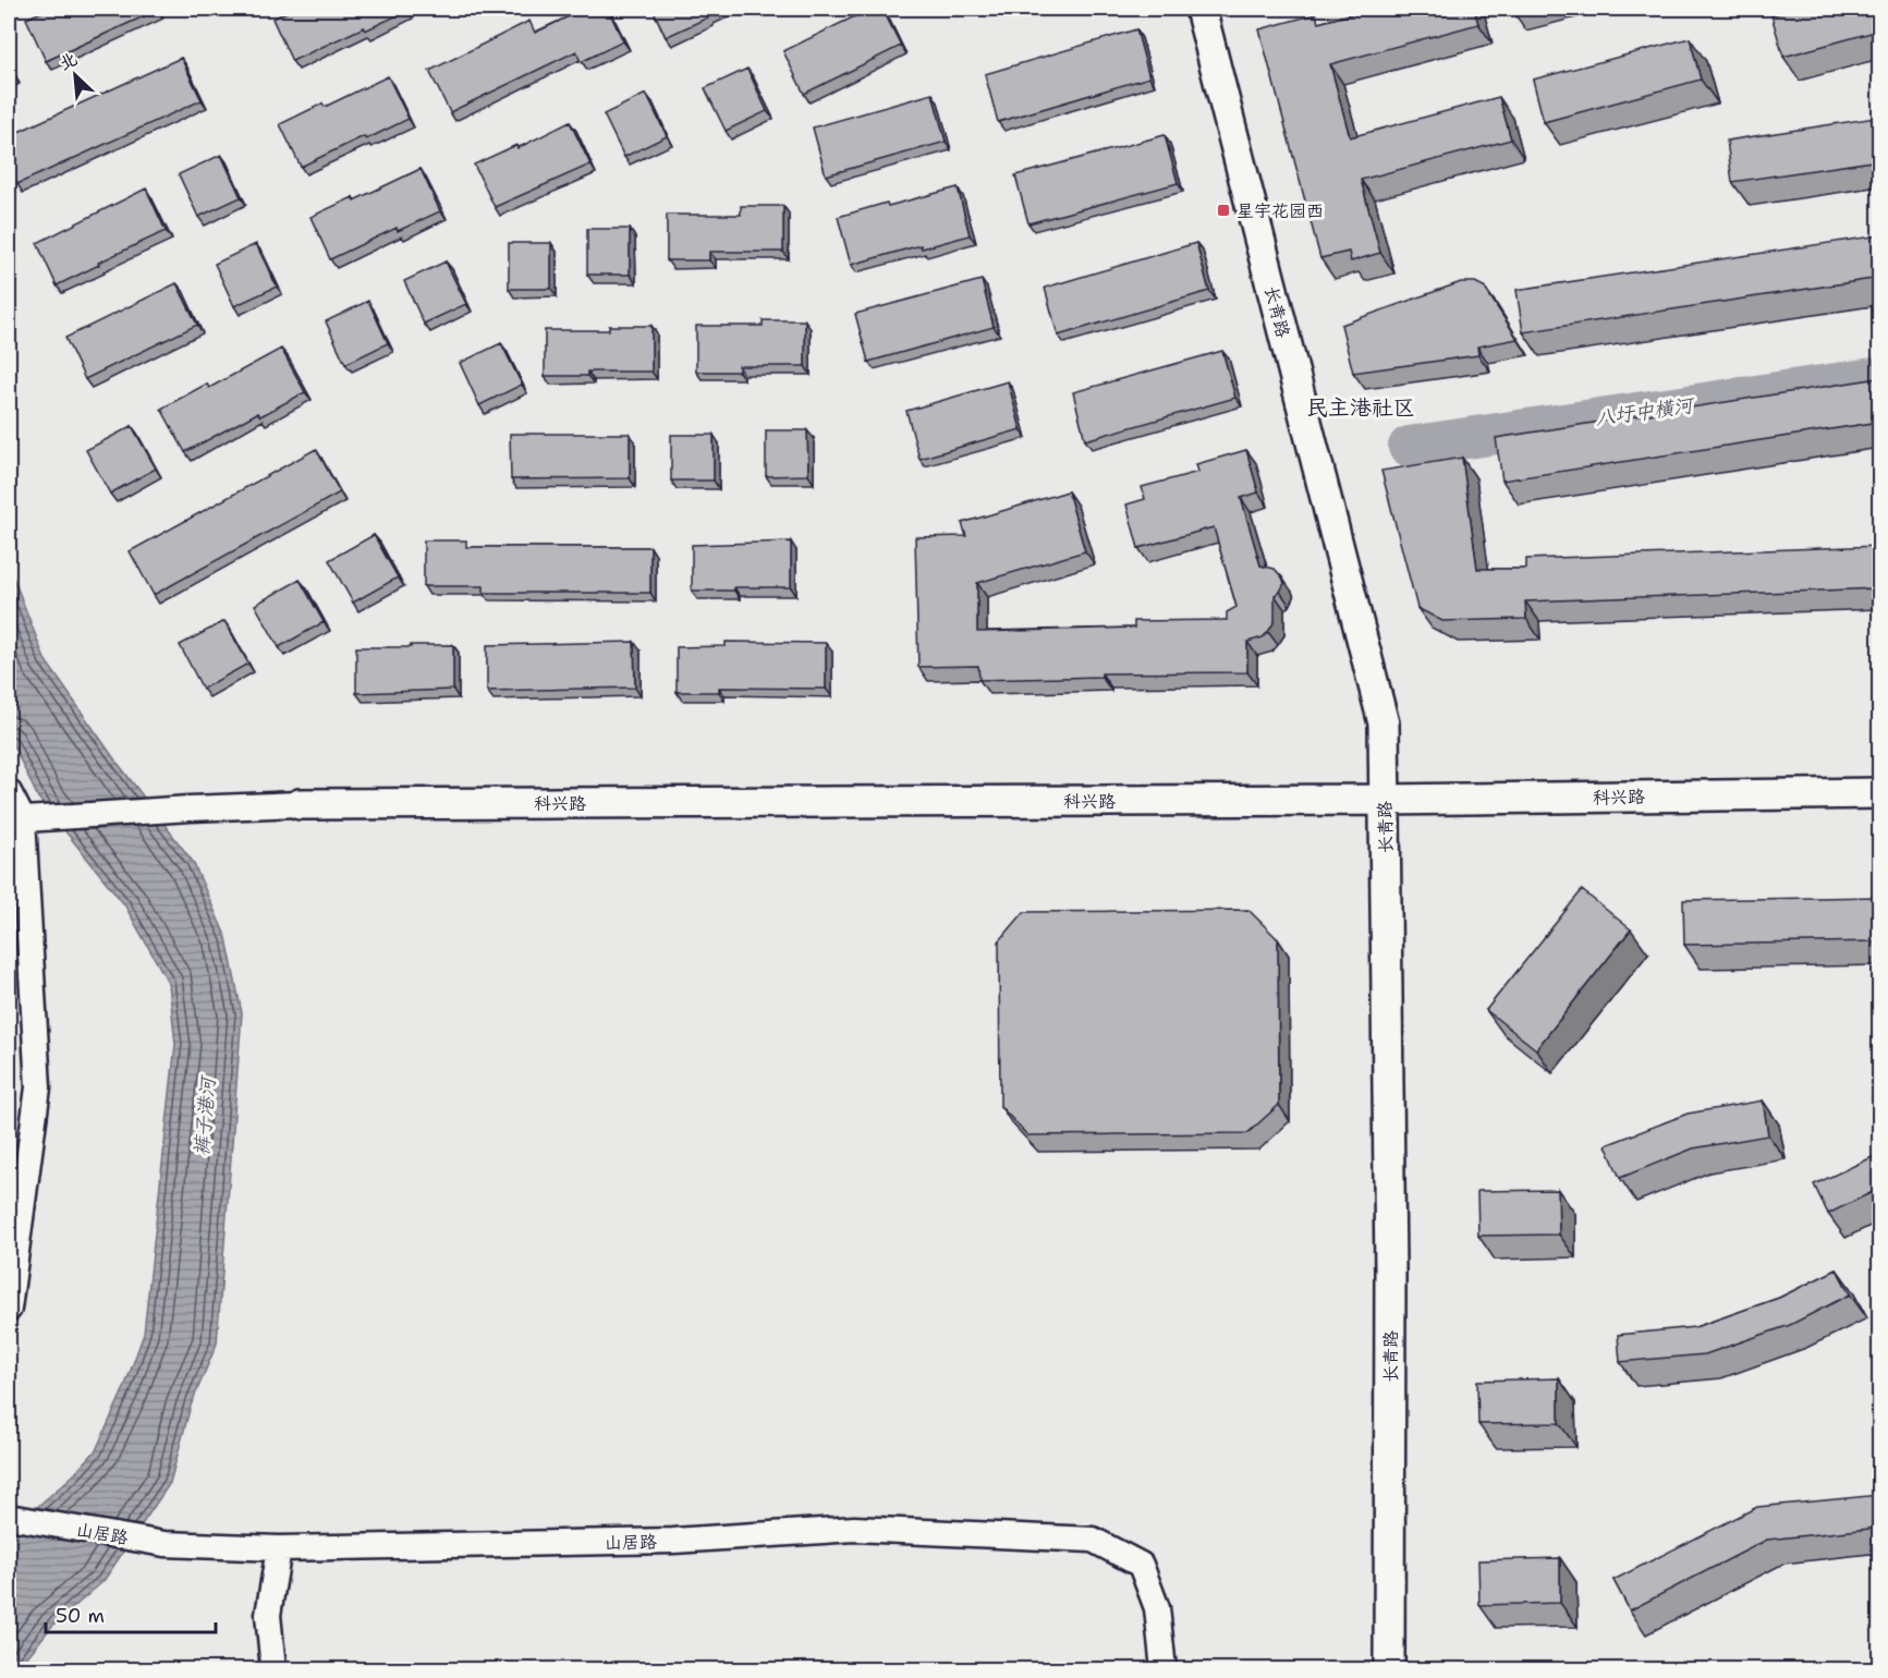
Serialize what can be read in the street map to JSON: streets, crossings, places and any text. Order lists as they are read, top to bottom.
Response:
{
  "streets": {
    "street": ["长青路", "科兴路", "山居路"]
  },
  "crossings": [
    ["长青路", "科兴路"]
  ],
  "districts": ["民主港社区"],
  "water": ["八圩中横河", "裤子港河"],
  "places": {
    "transit": ["星宇花园西"]
  },
  "scale_bar": "50 m",
  "north": "top left"
}
